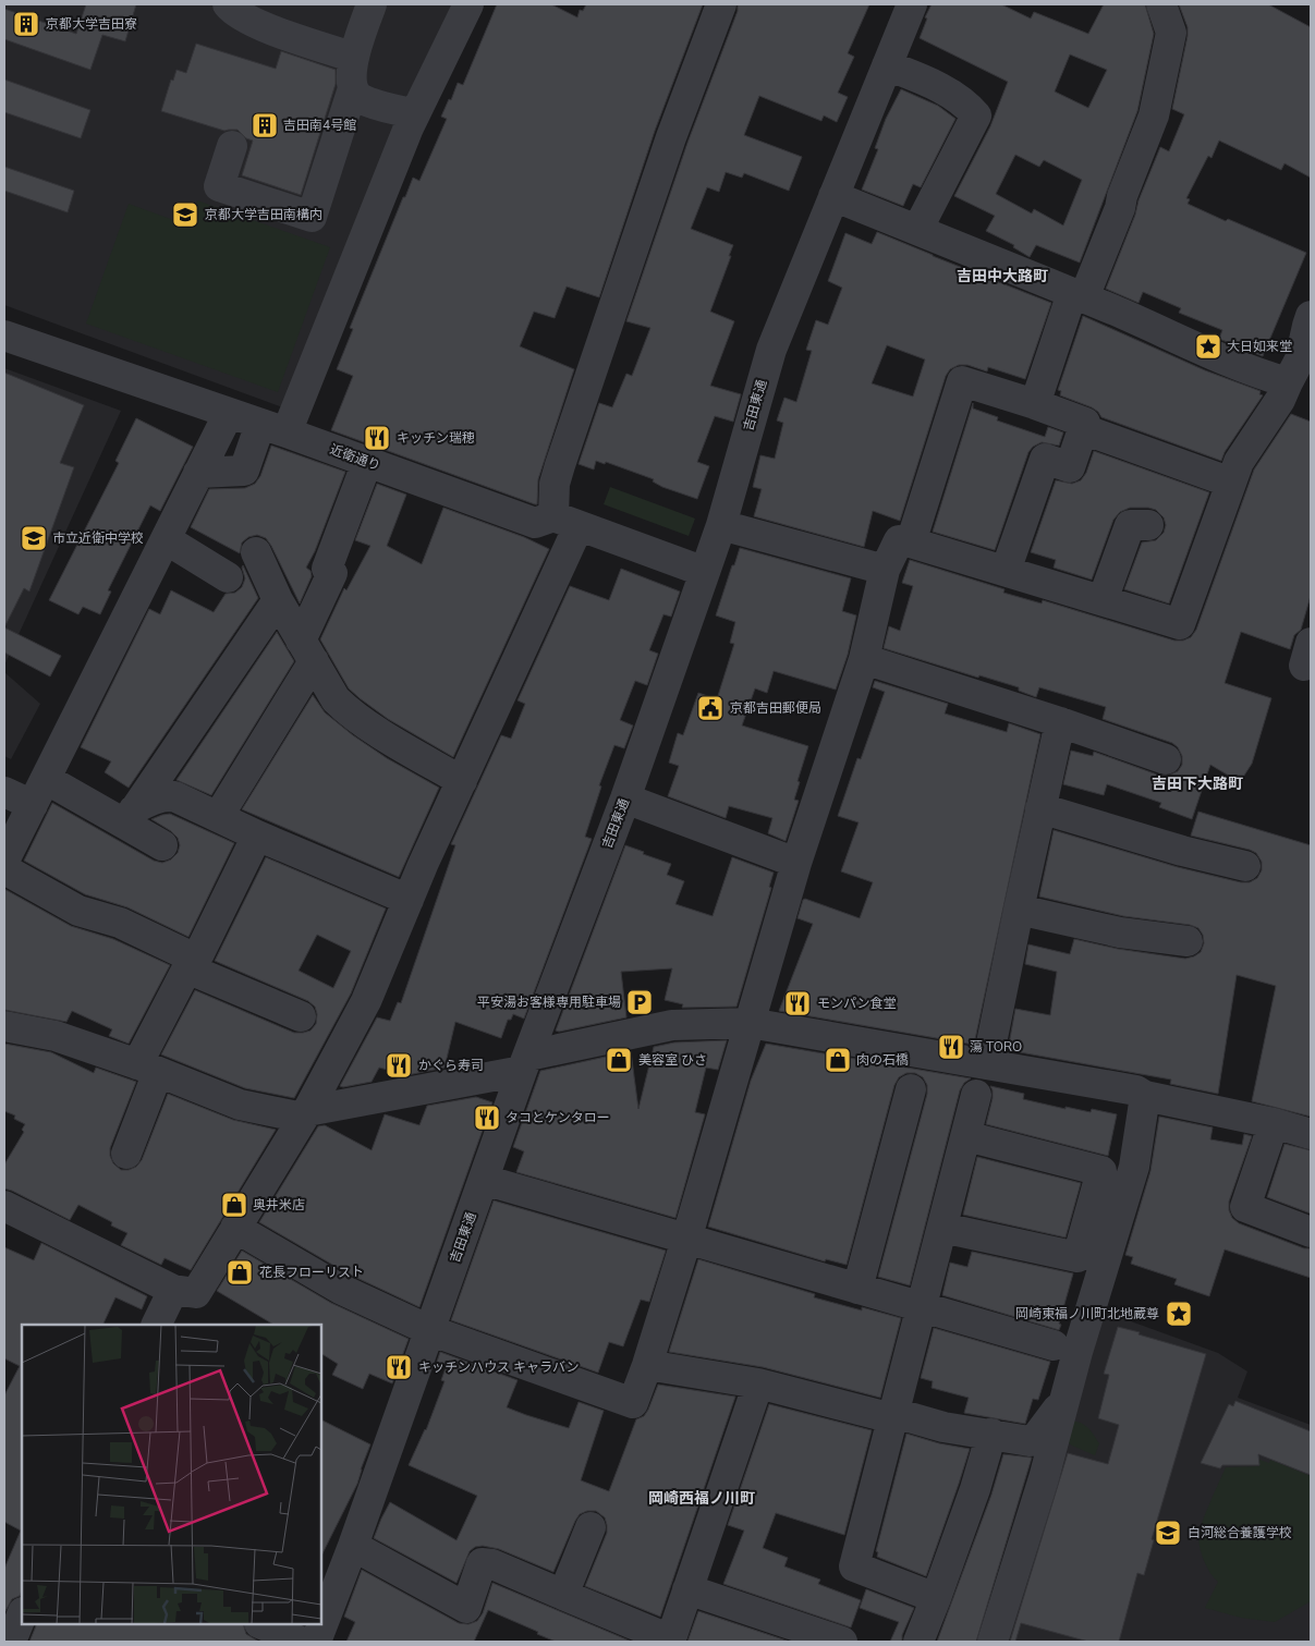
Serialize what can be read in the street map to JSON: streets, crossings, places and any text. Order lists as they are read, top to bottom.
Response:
{
  "streets": {
    "street": ["吉田東通", "近衛通り"]
  },
  "crossings": [
    ["吉田東通", "近衛通り"]
  ],
  "districts": ["吉田中大路町", "吉田下大路町", "岡崎西福ノ川町"],
  "places": {
    "building": ["京都大学吉田寮", "吉田南4号館"],
    "school or university": ["京都大学吉田南構内", "市立近衛中学校", "白河総合養護学校"],
    "place": ["大日如来堂", "岡崎東福ノ川町北地蔵尊"],
    "restaurant": [
      "キッチン瑞穂",
      "モンパン食堂",
      "蕩 TORO",
      "かぐら寿司",
      "タコとケンタロー",
      "キッチンハウス キャラバン"
    ],
    "public building": ["京都吉田郵便局"],
    "parking": ["平安湯お客様専用駐車場"],
    "shop": [
      "美容室 ひさ",
      "肉の石橋",
      "奥井米店",
      "花長フローリスト"
    ]
  }
}
